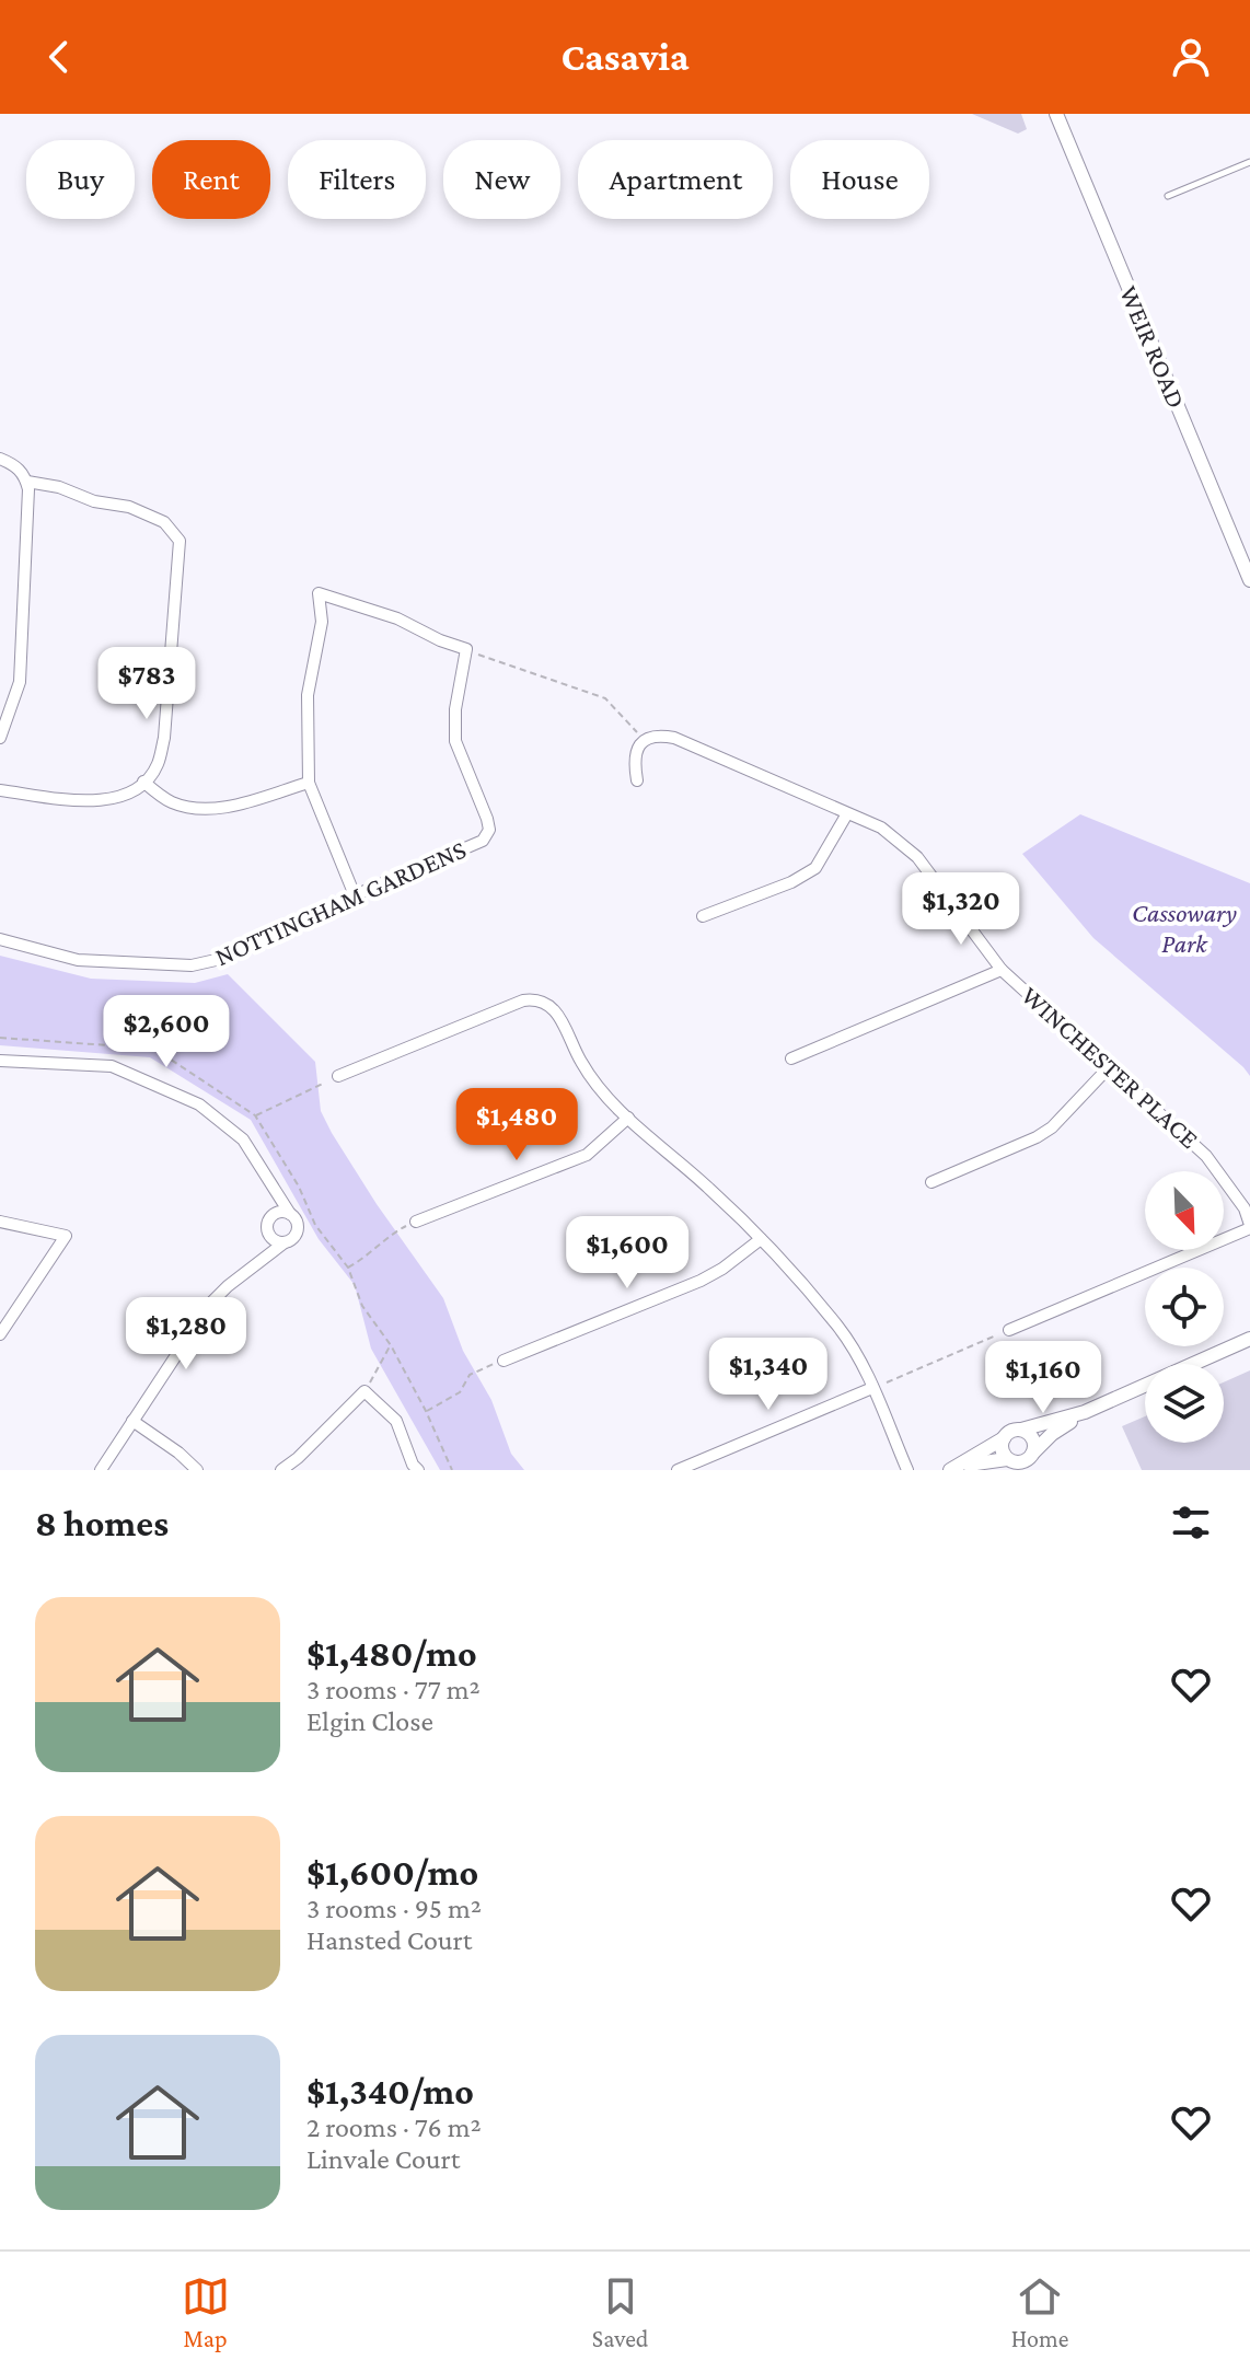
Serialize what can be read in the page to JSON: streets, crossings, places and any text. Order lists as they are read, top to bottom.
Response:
{
  "streets": {
    "street": ["WEIR ROAD", "NOTTINGHAM GARDENS", "WINCHESTER PLACE"]
  },
  "parks": ["Cassowary Park"],
  "north": "bottom right",
  "page": {
    "header": "Casavia",
    "chip": [
      "Buy",
      "Rent",
      "Filters",
      "New",
      "Apartment",
      "House"
    ],
    "price": [
      "$783",
      "$1,320",
      "$2,600",
      "$1,480",
      "$1,600",
      "$1,280",
      "$1,340",
      "$1,160"
    ],
    "heading": "8 homes",
    "list": [
      {
        "name": "$1,480/mo",
        "note": "3 rooms · 77 m² · Elgin Close"
      },
      {
        "name": "$1,600/mo",
        "note": "3 rooms · 95 m² · Hansted Court"
      },
      {
        "name": "$1,340/mo",
        "note": "2 rooms · 76 m² · Linvale Court"
      }
    ],
    "tabs": ["Map", "Saved", "Home"]
  }
}
